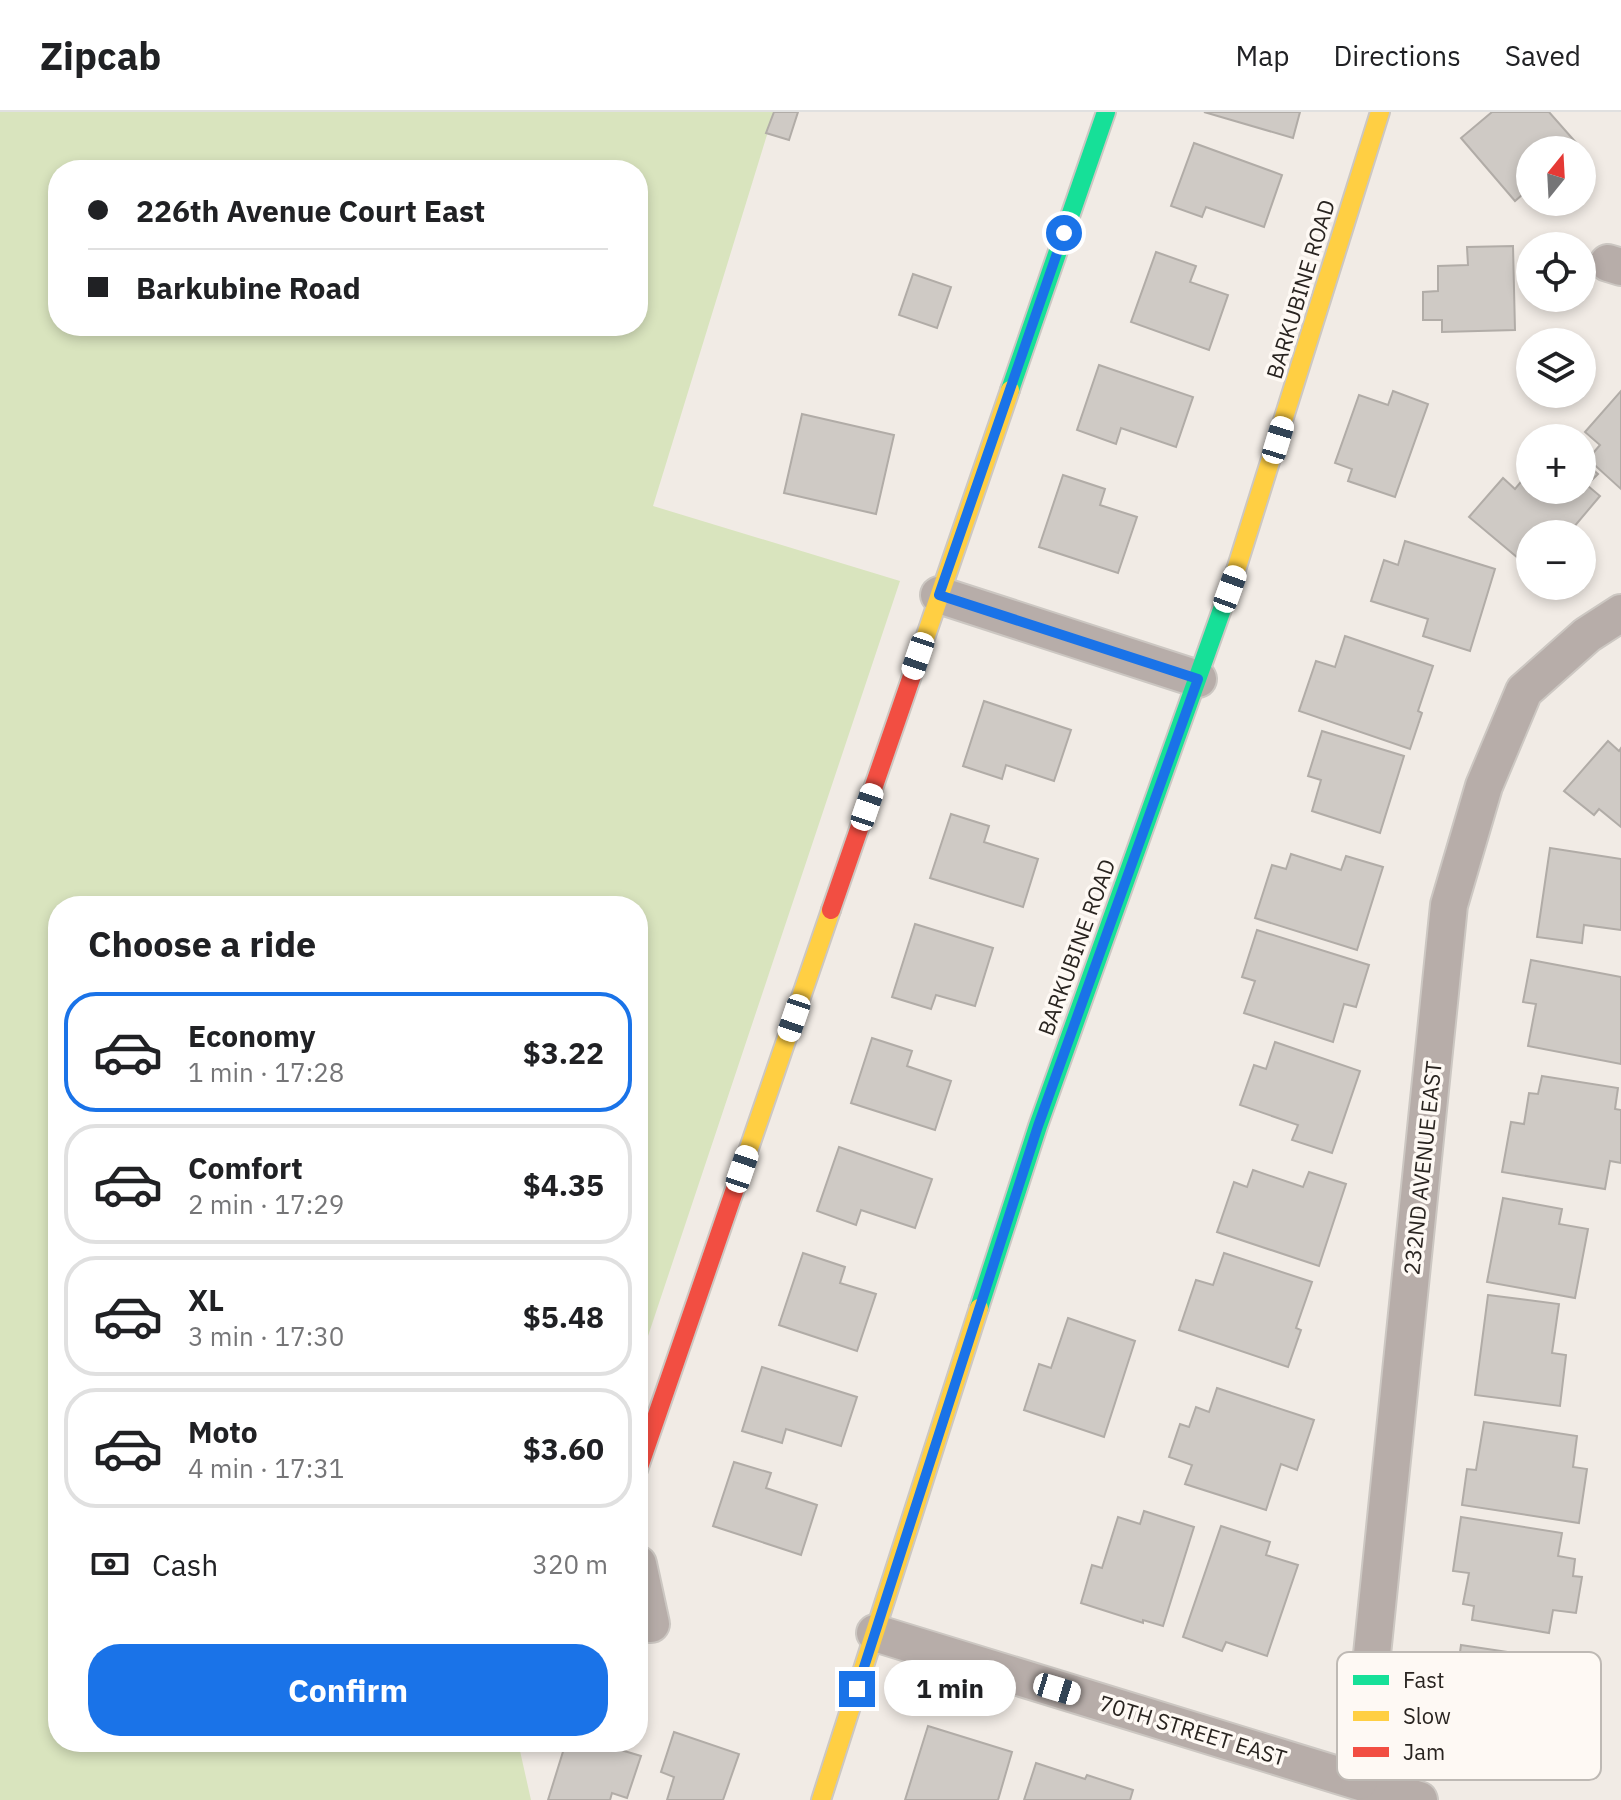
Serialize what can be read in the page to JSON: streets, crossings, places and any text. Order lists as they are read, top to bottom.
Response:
{
  "streets": {
    "street": ["BARKUBINE ROAD", "232ND AVENUE EAST", "70TH STREET EAST"]
  },
  "crossings": [
    ["BARKUBINE ROAD", "70TH STREET EAST"]
  ],
  "legend": ["Fast", "Slow", "Jam"],
  "north": "top",
  "page": {
    "header": "Zipcab",
    "nav": ["Map", "Directions", "Saved"],
    "map_buttons": ["+", "−"],
    "banner": ["226th Avenue Court East", "Barkubine Road"],
    "heading": "Choose a ride",
    "list": [
      {
        "name": "Economy",
        "note": "1 min · 17:28",
        "value": "$3.22"
      },
      {
        "name": "Comfort",
        "note": "2 min · 17:29",
        "value": "$4.35"
      },
      {
        "name": "XL",
        "note": "3 min · 17:30",
        "value": "$5.48"
      },
      {
        "name": "Moto",
        "note": "4 min · 17:31",
        "value": "$3.60"
      }
    ],
    "pay": ["Cash", "320 m"],
    "buttons": "Confirm",
    "bubble": "1 min"
  }
}
